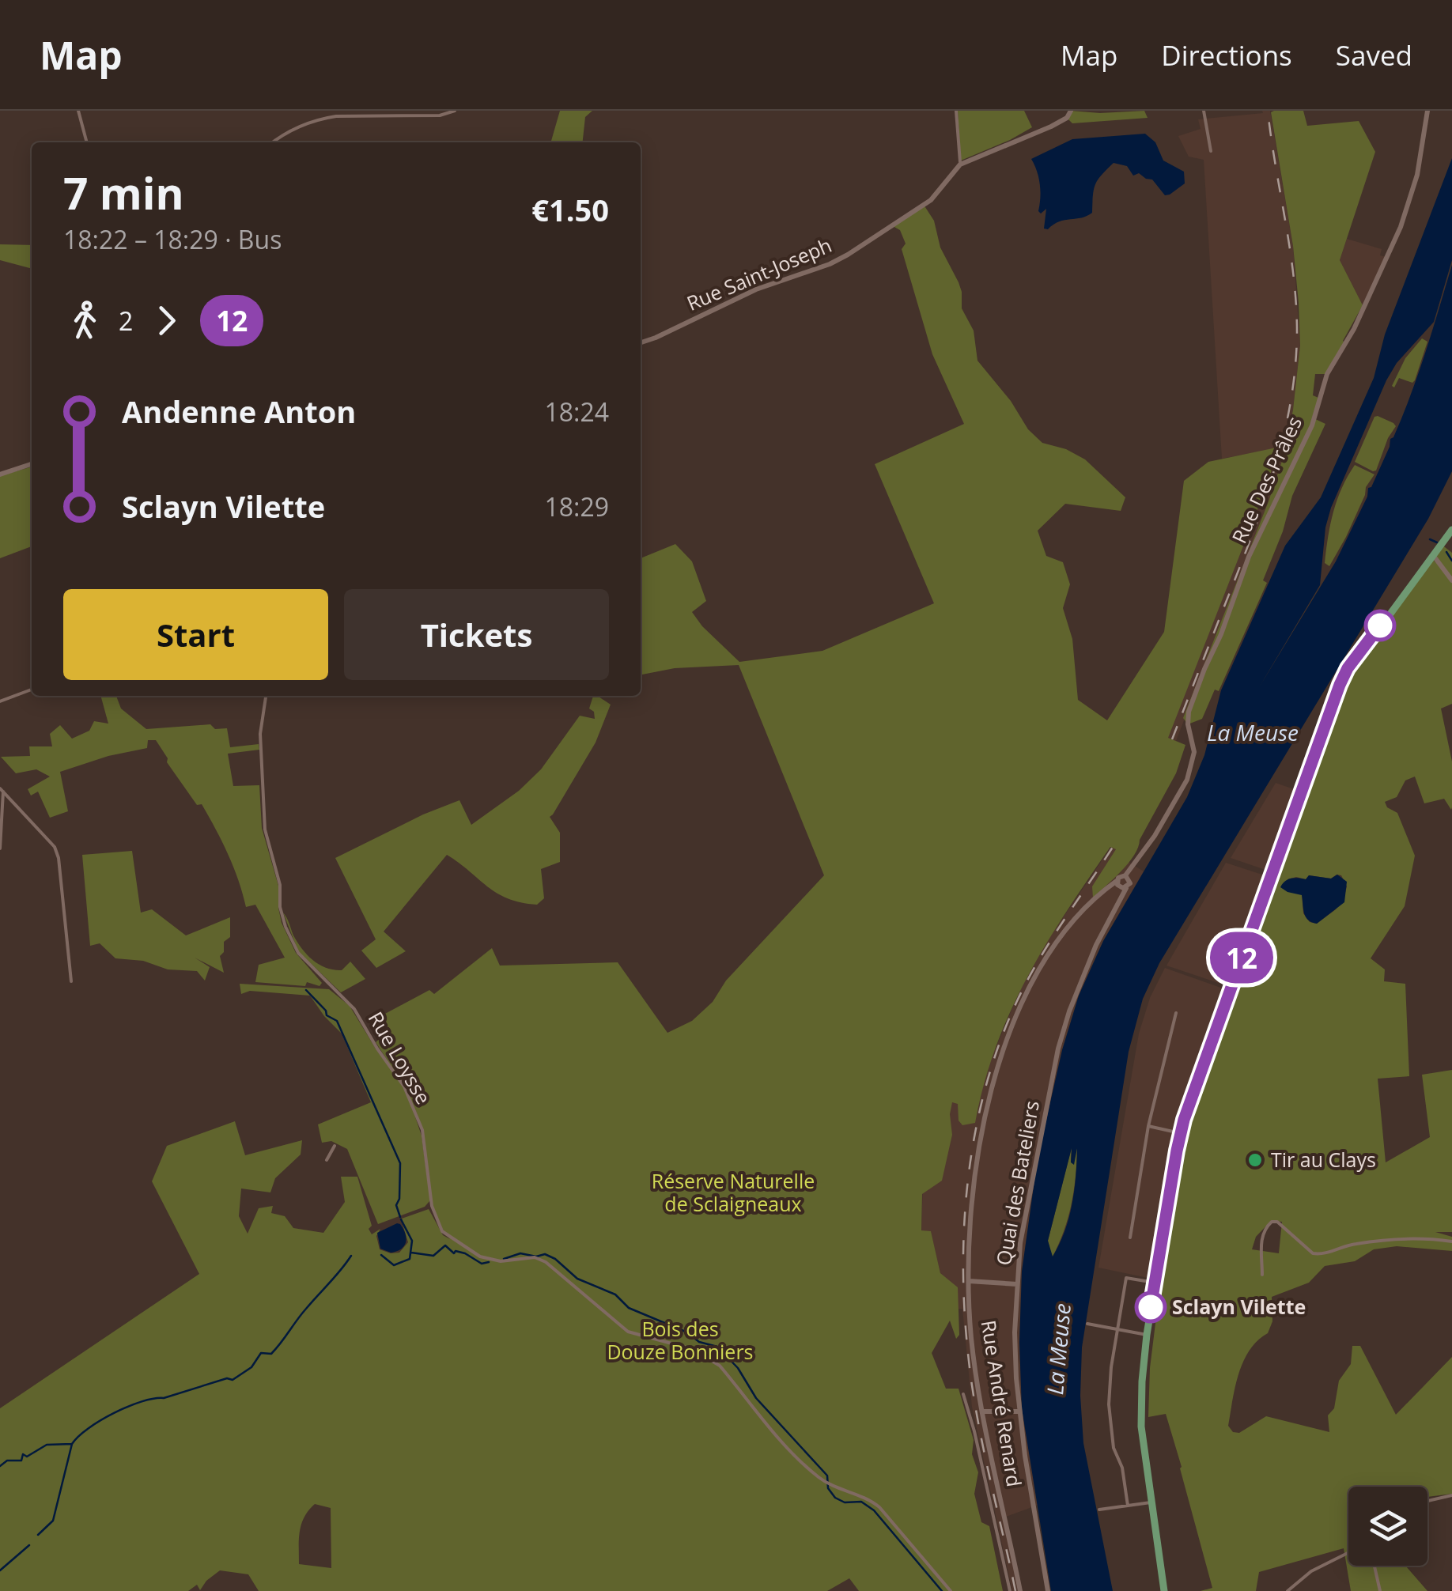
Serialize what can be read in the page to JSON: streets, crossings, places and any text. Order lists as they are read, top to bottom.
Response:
{
  "streets": {
    "street": [
      "Rue Saint-Joseph",
      "Rue Des Prâles",
      "Rue Loysse",
      "Quai des Bateliers",
      "Rue André Renard"
    ]
  },
  "crossings": [
    ["Rue Des Prâles", "Quai des Bateliers"],
    ["Rue Des Prâles", "Rue André Renard"],
    ["Quai des Bateliers", "Rue André Renard"]
  ],
  "water": ["La Meuse"],
  "parks": ["Réserve Naturelle de Sclaigneaux", "Bois des Douze Bonniers"],
  "places": ["Tir au Clays", "Sclayn Vilette"],
  "lines": ["bus line 12"],
  "page": {
    "header": "Map",
    "nav": ["Map", "Directions", "Saved"],
    "on_map": "12",
    "heading": ["7 min", "18:22 – 18:29 · Bus", "€1.50"],
    "legs": ["2", "12"],
    "list": [
      {
        "name": "Andenne Anton",
        "value": "18:24"
      },
      {
        "name": "Sclayn Vilette",
        "value": "18:29"
      }
    ],
    "buttons": ["Start", "Tickets"]
  }
}
